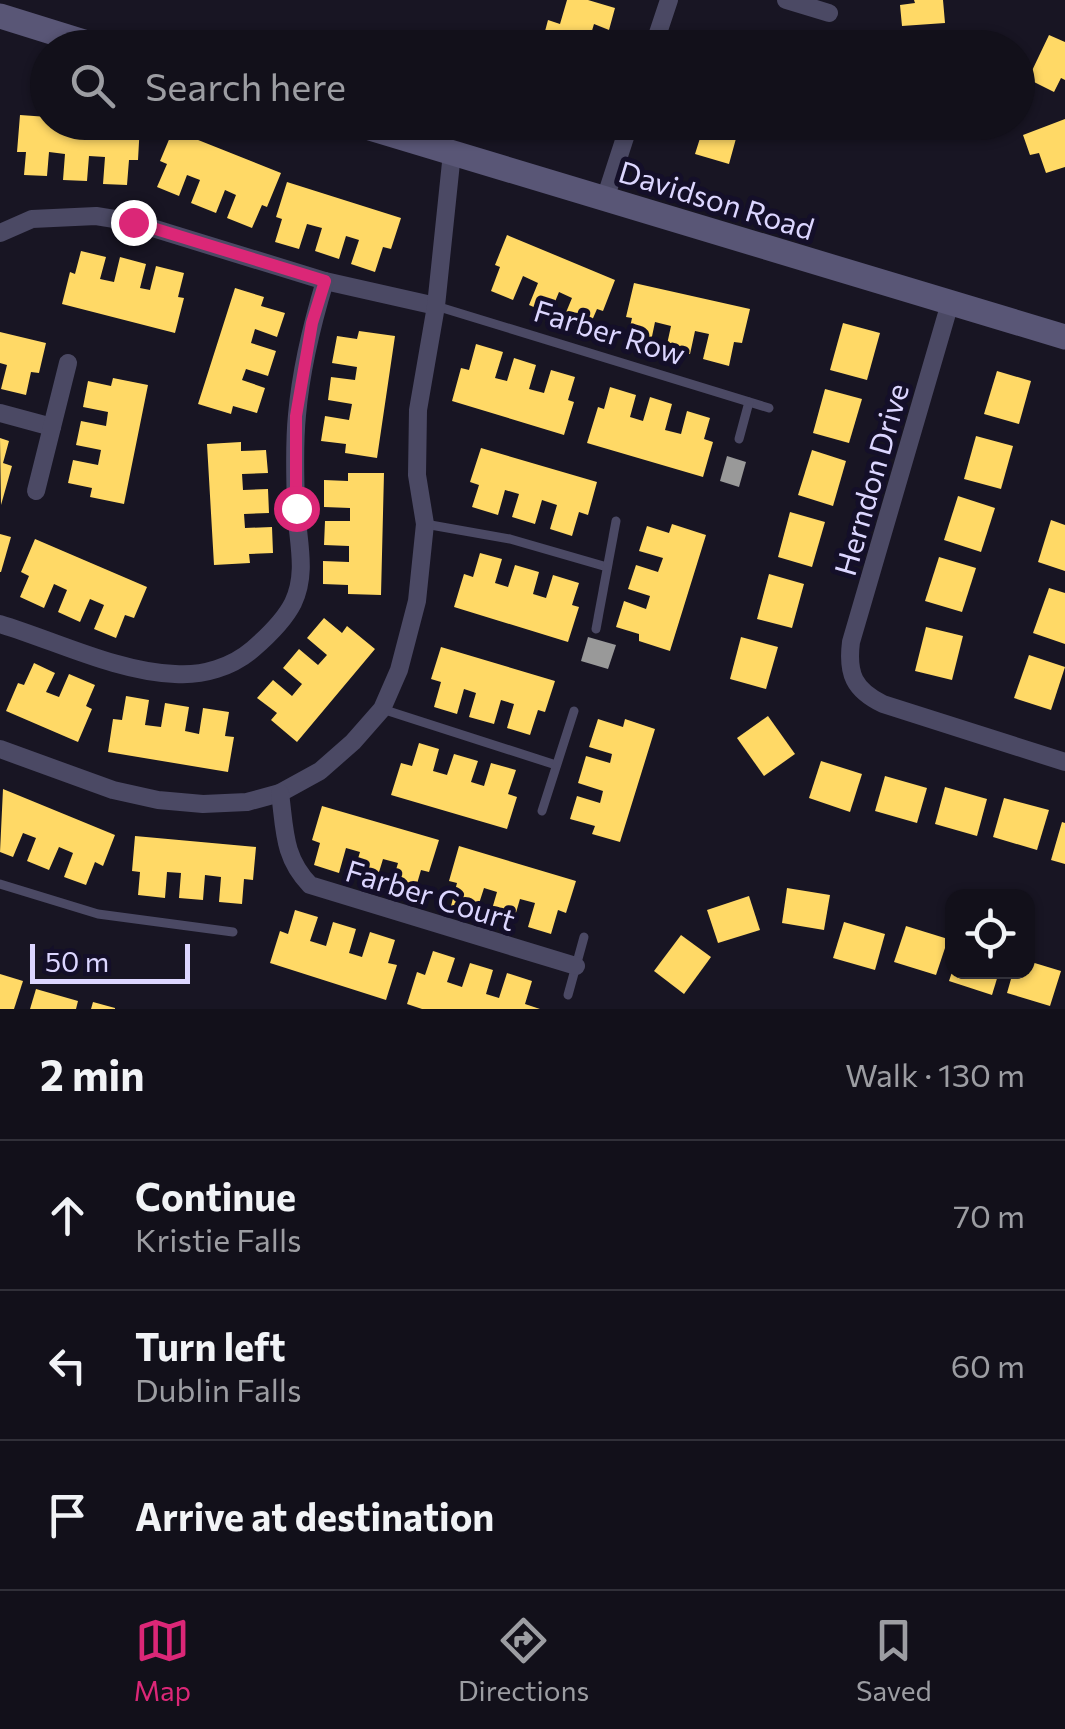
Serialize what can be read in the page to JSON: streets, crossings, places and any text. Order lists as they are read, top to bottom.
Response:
{
  "streets": {
    "main road": ["Davidson Road"],
    "street": ["Herndon Drive", "Farber Court"],
    "lane": ["Farber Row"]
  },
  "crossings": [
    ["Davidson Road", "Herndon Drive"]
  ],
  "scale_bar": "50 m",
  "page": {
    "search": "Search here",
    "scale": "50 m",
    "heading": ["2 min", "Walk · 130 m"],
    "list": [
      ["Continue", "Kristie Falls", "70 m"],
      ["Turn left", "Dublin Falls", "60 m"],
      "Arrive at destination"
    ],
    "nav": ["Map", "Directions", "Saved"]
  }
}
